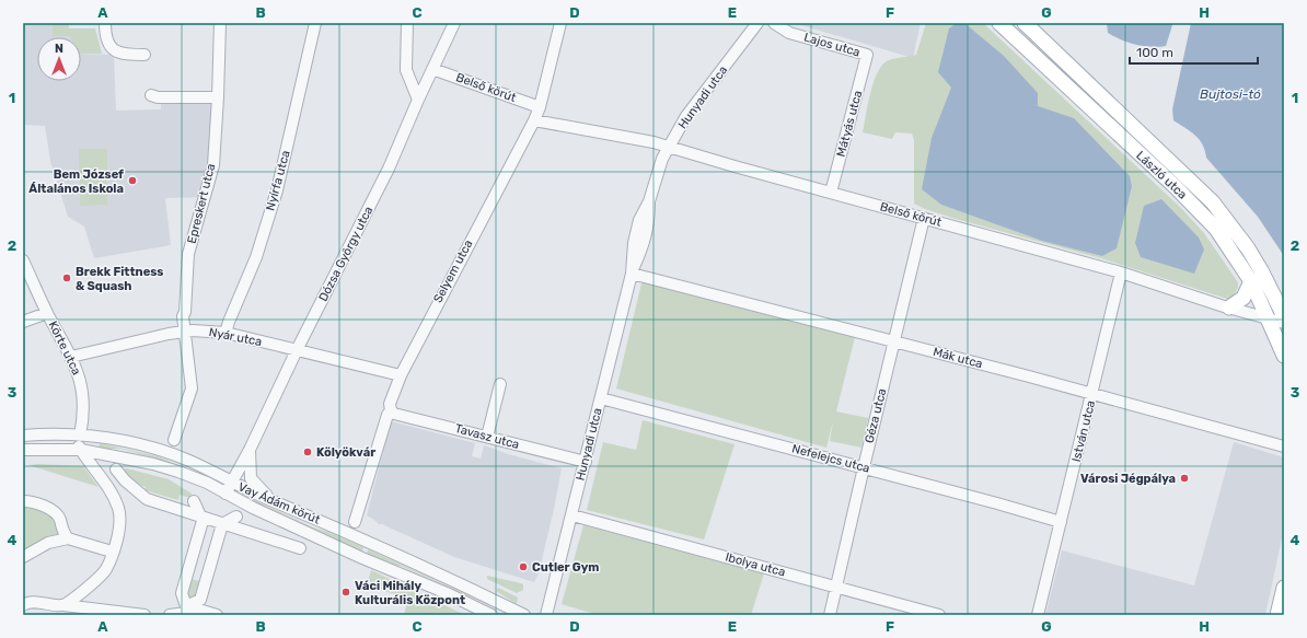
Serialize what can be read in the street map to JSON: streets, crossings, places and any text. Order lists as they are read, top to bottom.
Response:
{
  "streets": {
    "main road": ["László utca"],
    "street": [
      "Lajos utca",
      "Belső körút",
      "Hunyadi utca",
      "Mátyás utca",
      "Nyírfa utca",
      "Epreskert utca",
      "Dózsa György utca",
      "Selyem utca",
      "Nyár utca",
      "Körte utca",
      "Mák utca",
      "Géza utca",
      "István utca",
      "Tavasz utca",
      "Nefelejcs utca",
      "Vay Ádám körút",
      "Ibolya utca"
    ]
  },
  "crossings": [
    ["Lajos utca", "Mátyás utca"],
    ["Belső körút", "Hunyadi utca"],
    ["Belső körút", "Mátyás utca"],
    ["Belső körút", "László utca"],
    ["Belső körút", "Dózsa György utca"],
    ["Belső körút", "Selyem utca"],
    ["Belső körút", "Géza utca"],
    ["Belső körút", "István utca"],
    ["Hunyadi utca", "Mák utca"],
    ["Hunyadi utca", "Tavasz utca"],
    ["Hunyadi utca", "Nefelejcs utca"],
    ["Hunyadi utca", "Ibolya utca"],
    ["Nyírfa utca", "Nyár utca"],
    ["Epreskert utca", "Nyár utca"],
    ["Dózsa György utca", "Nyár utca"],
    ["Dózsa György utca", "Vay Ádám körút"],
    ["Selyem utca", "Nyár utca"],
    ["Selyem utca", "Tavasz utca"],
    ["Nyár utca", "Körte utca"],
    ["Körte utca", "Vay Ádám körút"],
    ["Mák utca", "Géza utca"],
    ["Mák utca", "István utca"],
    ["Géza utca", "Nefelejcs utca"],
    ["Géza utca", "Ibolya utca"],
    ["István utca", "Nefelejcs utca"]
  ],
  "water": ["Bujtosi-tó"],
  "places": [
    "Bem József Általános Iskola",
    "Brekk Fittness & Squash",
    "Kölyökvár",
    "Városi Jégpálya",
    "Cutler Gym",
    "Váci Mihály Kulturális Központ"
  ],
  "scale_bar": "100 m",
  "north": "top",
  "grid": {
    "columns": [
      "A",
      "B",
      "C",
      "D",
      "E",
      "F",
      "G",
      "H"
    ],
    "rows": [
      "1",
      "2",
      "3",
      "4"
    ]
  }
}
